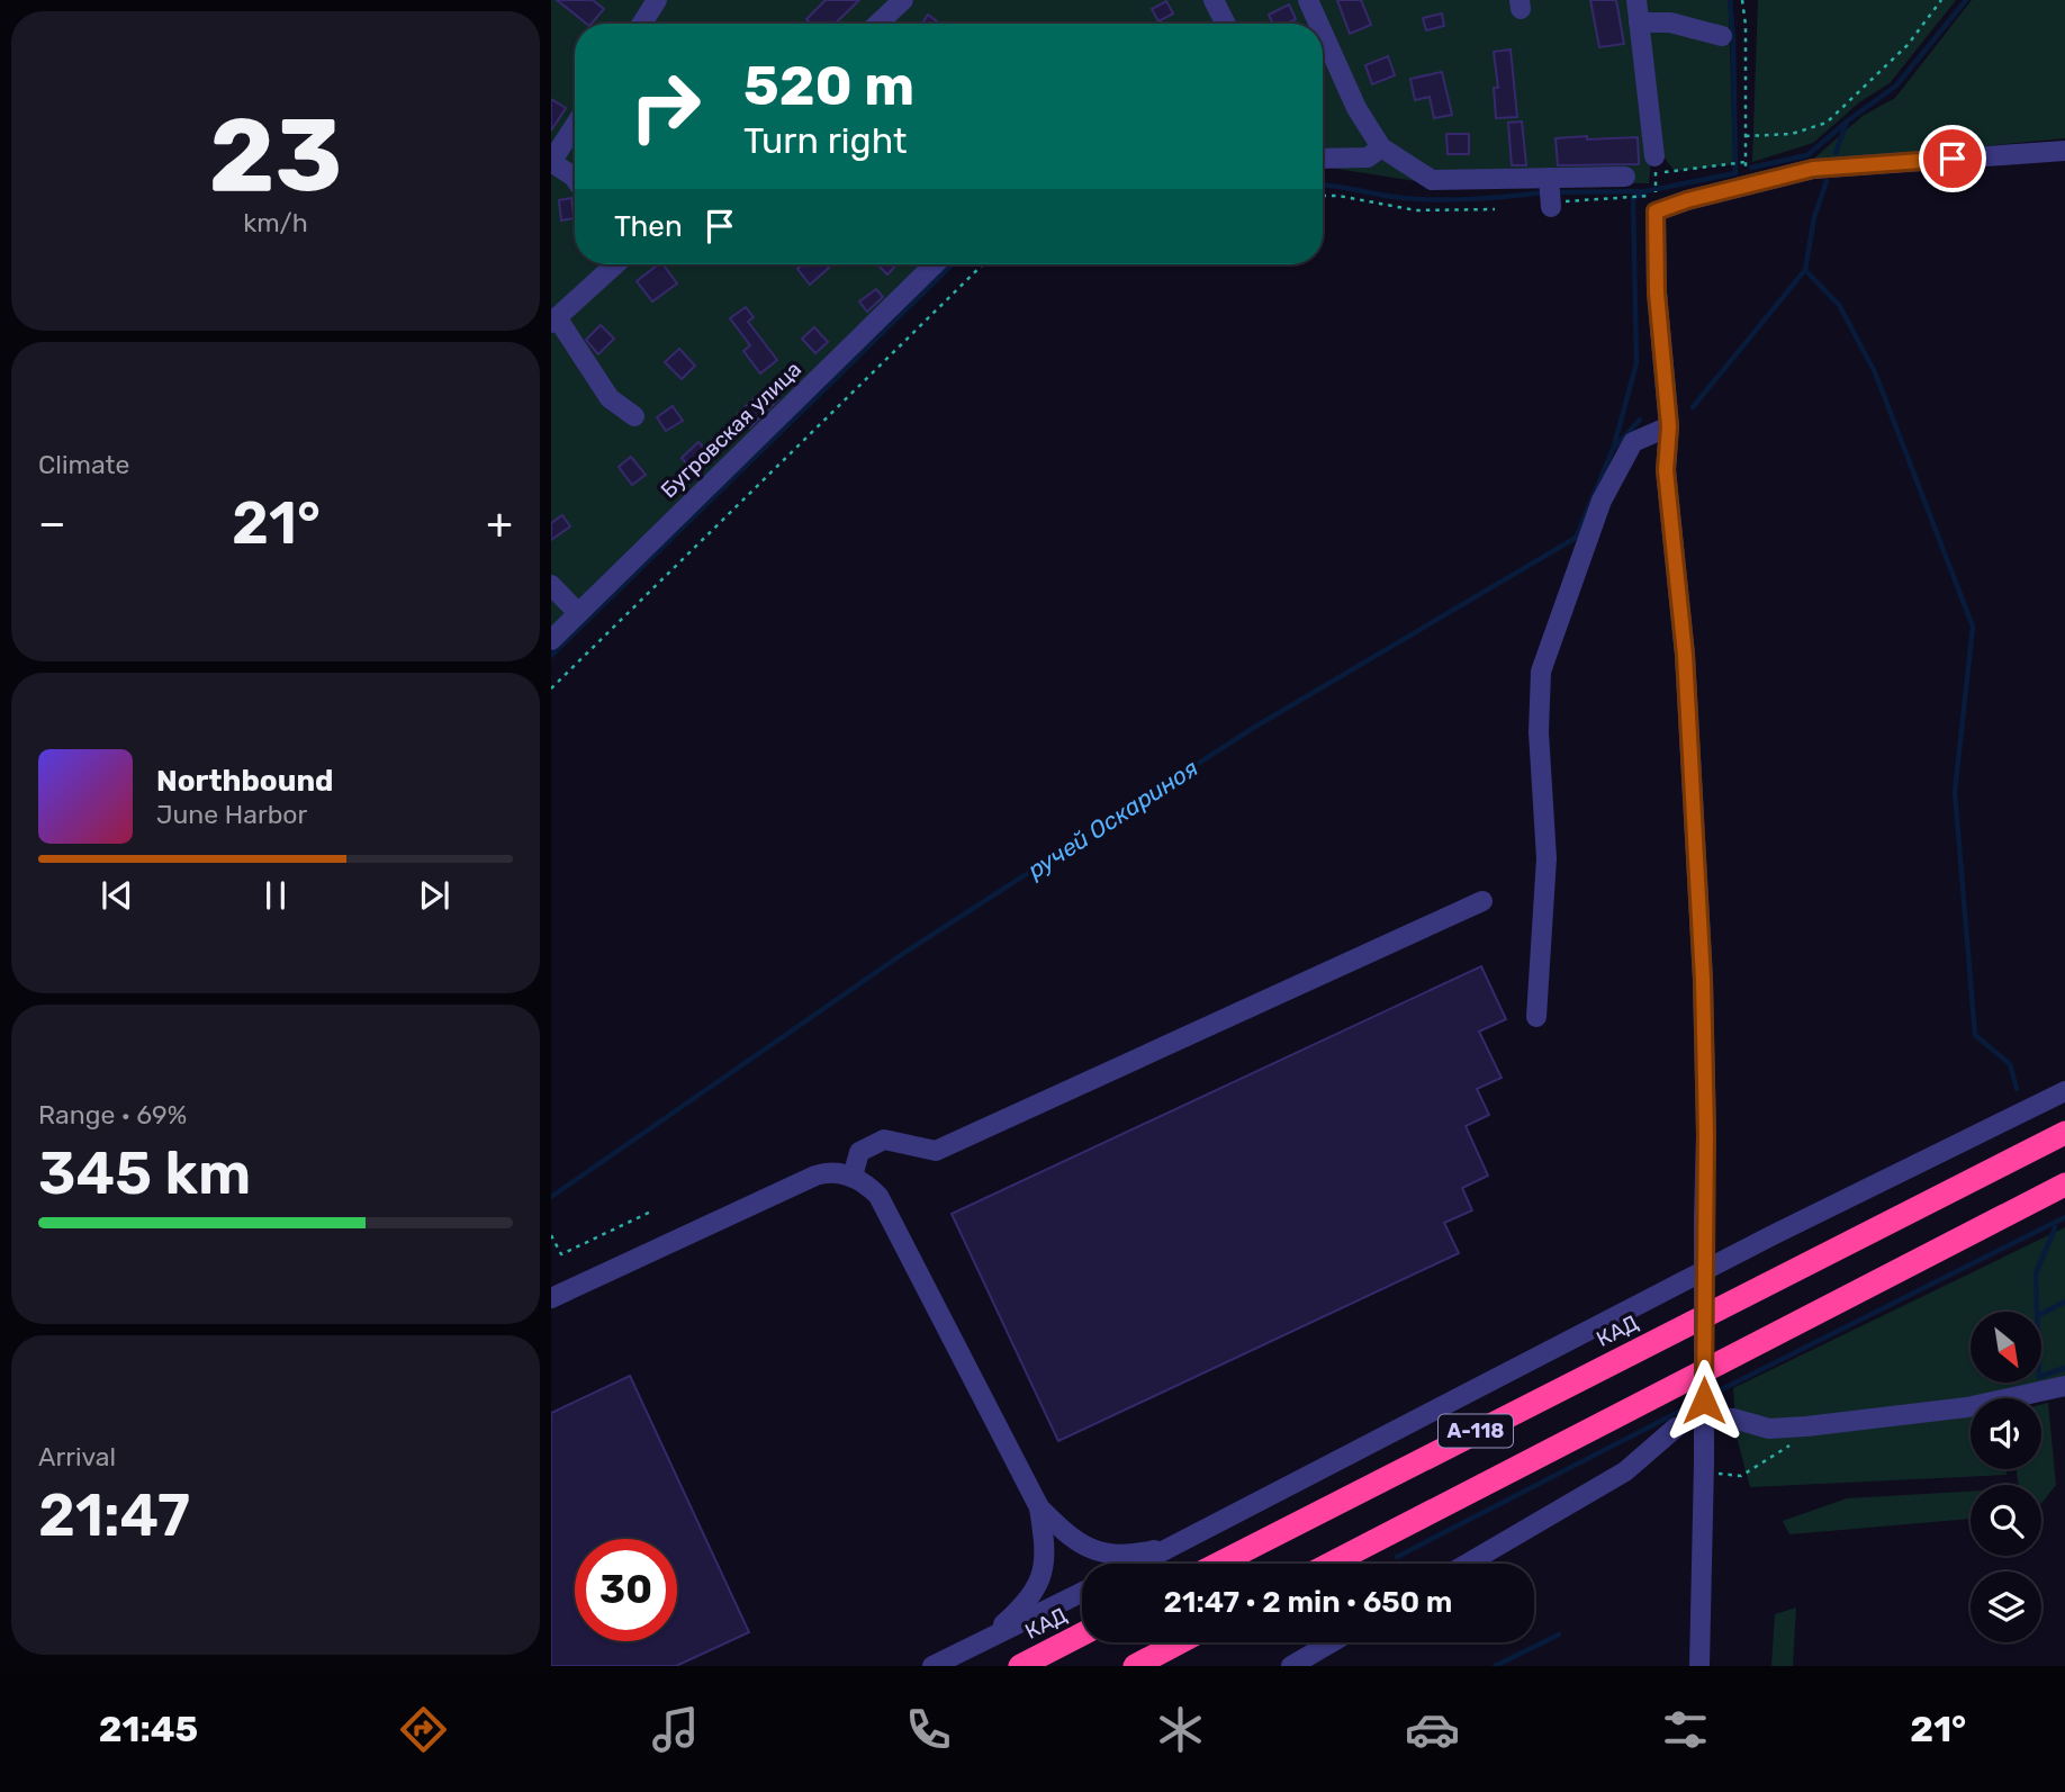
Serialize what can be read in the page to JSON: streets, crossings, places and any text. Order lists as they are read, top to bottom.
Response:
{
  "streets": {
    "highway": ["КАД", "А-118"],
    "street": ["Бугровская улица"]
  },
  "water": ["ручей Оскариноя"],
  "north": "bottom right",
  "page": {
    "tile": [
      ["23", "km/h"],
      "Climate",
      ["Range · 69%", "345 km"],
      ["Arrival", "21:47"]
    ],
    "turn": ["520 m", "Turn right"],
    "then": "Then",
    "heat": ["−", "21°", "+"],
    "song": ["Northbound", "June Harbor"],
    "limit": "30",
    "trip": "21:47 · 2 min · 650 m",
    "tabs": ["21:45", "21°"]
  }
}
